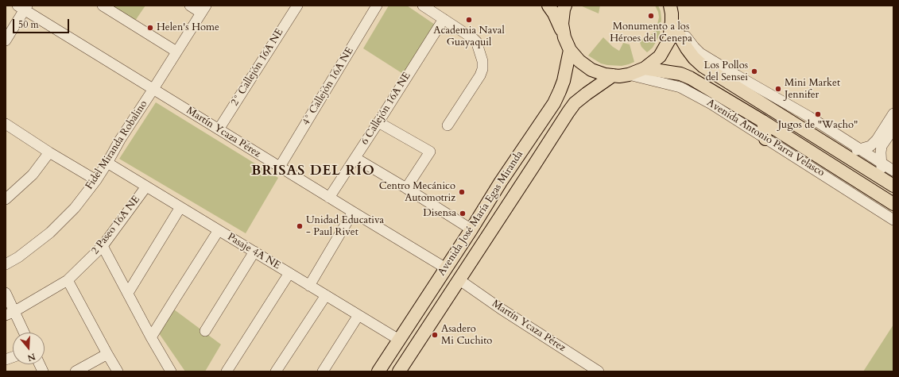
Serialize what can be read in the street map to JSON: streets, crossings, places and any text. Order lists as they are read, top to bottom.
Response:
{
  "streets": {
    "main road": ["Avenida Antonio Parra Velasco", "Avenida José María Egas Miranda"],
    "street": [
      "2° Callejón 16A NE",
      "4° Callejón 16A NE",
      "6 Callejón 16A NE",
      "Martín Ycaza Pérez",
      "Fidel Miranda Robalino",
      "2 Paseo 16A NE",
      "Pasaje 4A NE"
    ]
  },
  "crossings": [
    ["2° Callejón 16A NE", "Martín Ycaza Pérez"],
    ["4° Callejón 16A NE", "Martín Ycaza Pérez"],
    ["6 Callejón 16A NE", "Martín Ycaza Pérez"],
    ["Martín Ycaza Pérez", "Fidel Miranda Robalino"],
    ["Martín Ycaza Pérez", "Avenida José María Egas Miranda"],
    ["Fidel Miranda Robalino", "Pasaje 4A NE"],
    ["Avenida José María Egas Miranda", "Pasaje 4A NE"],
    ["2 Paseo 16A NE", "Pasaje 4A NE"]
  ],
  "districts": ["BRISAS DEL RÍO"],
  "places": [
    "Monumento a los Héroes del Cenepa",
    "Academia Naval Guayaquil",
    "Helen's Home",
    "Los Pollos del Sensei",
    "Mini Market Jennifer",
    "Jugos de \"Wacho\"",
    "Centro Mecánico Automotriz",
    "Disensa",
    "Unidad Educativa - Paul Rivet",
    "Asadero Mi Cuchito"
  ],
  "scale_bar": "50 m",
  "north": "bottom"
}
